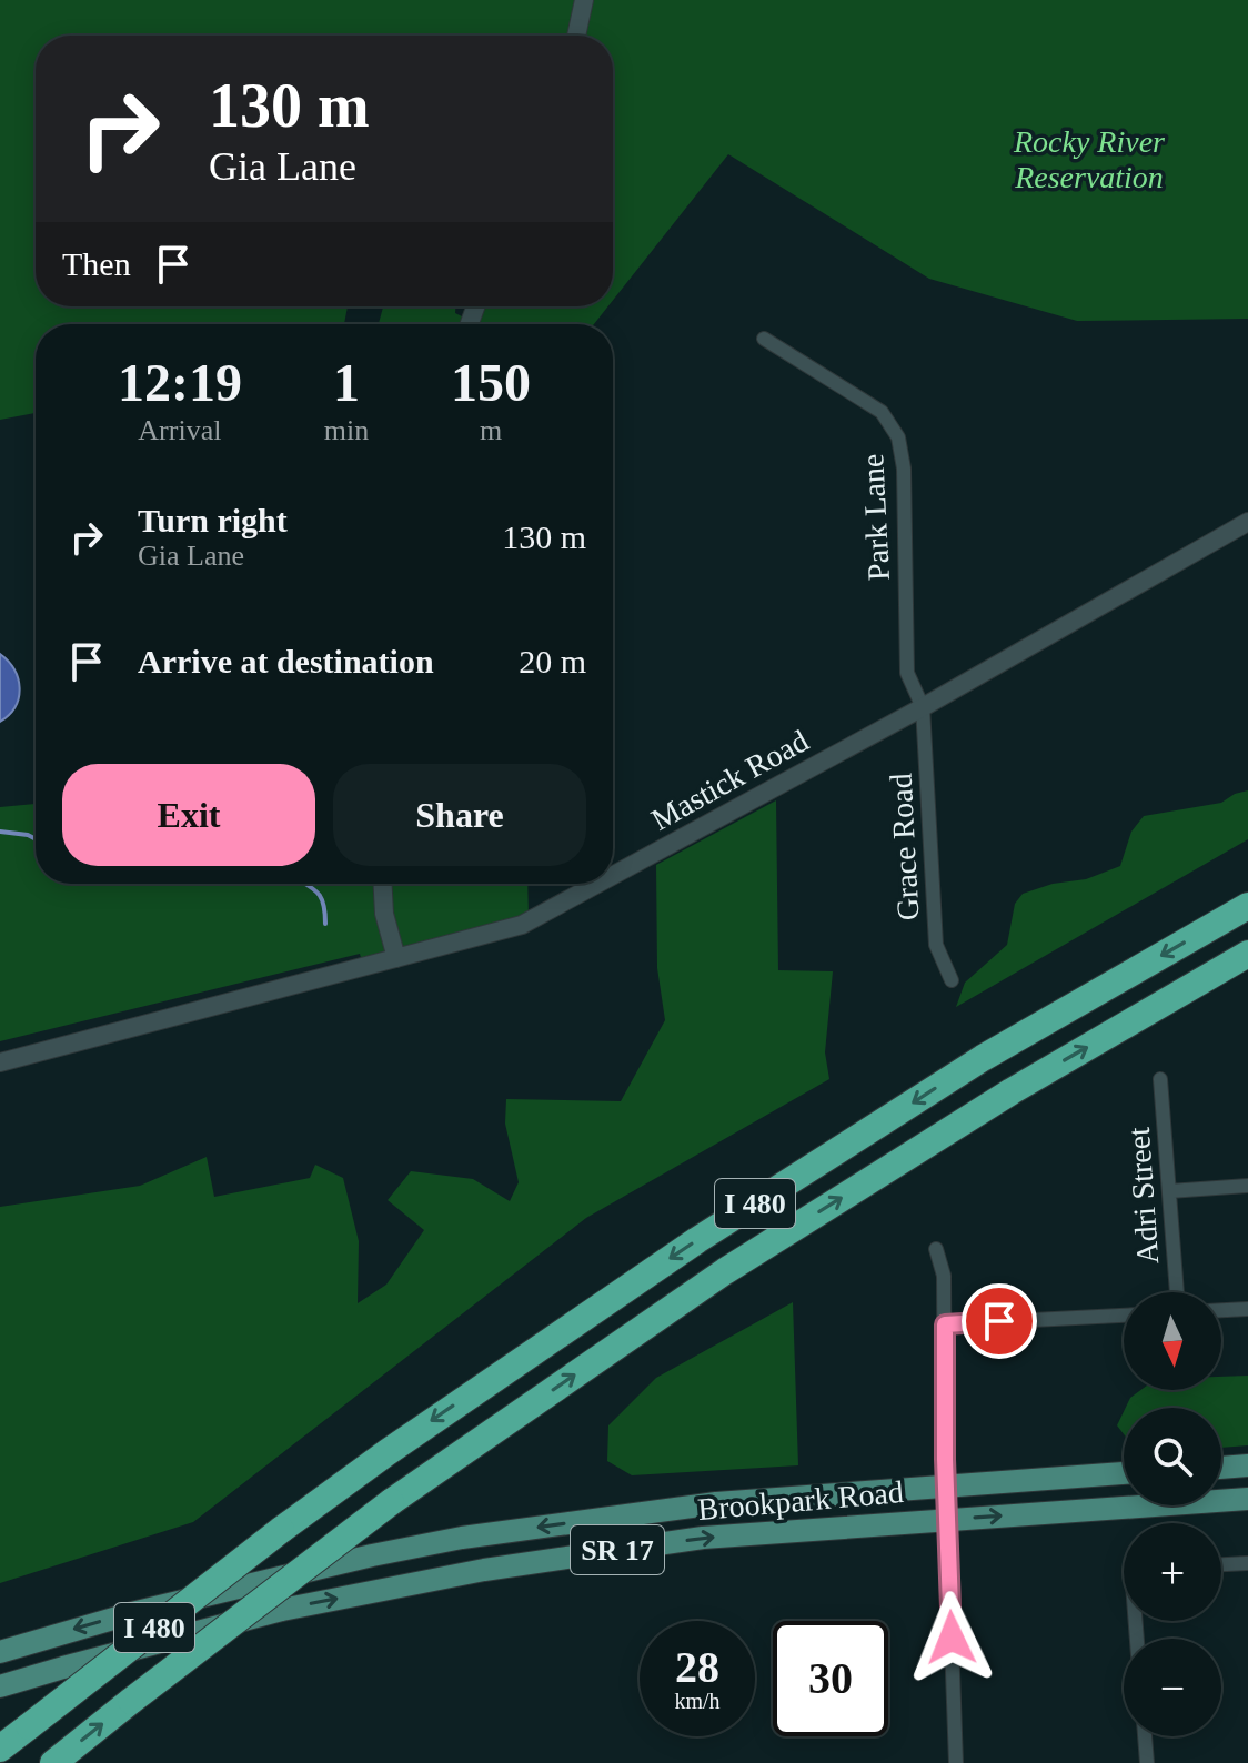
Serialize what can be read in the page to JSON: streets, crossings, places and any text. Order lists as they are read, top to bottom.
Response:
{
  "streets": {
    "highway": ["I 480"],
    "main road": ["Brookpark Road", "SR 17"],
    "street": [
      "Park Lane",
      "Mastick Road",
      "Grace Road",
      "Adri Street"
    ]
  },
  "crossings": [
    ["Park Lane", "Mastick Road"],
    ["Park Lane", "Grace Road"],
    ["Mastick Road", "Grace Road"]
  ],
  "parks": ["Rocky River Reservation"],
  "north": "bottom",
  "page": {
    "turn": ["130 m", "Gia Lane"],
    "then": "Then",
    "eta": [
      "12:19",
      "Arrival",
      "1",
      "min",
      "150",
      "m"
    ],
    "list": [
      {
        "name": "Turn right",
        "note": "Gia Lane",
        "value": "130 m"
      },
      {
        "name": "Arrive at destination",
        "value": "20 m"
      }
    ],
    "buttons": ["Exit", "Share"],
    "map_buttons": ["+", "−"],
    "speed": "28 km/h",
    "limit": "30"
  }
}
